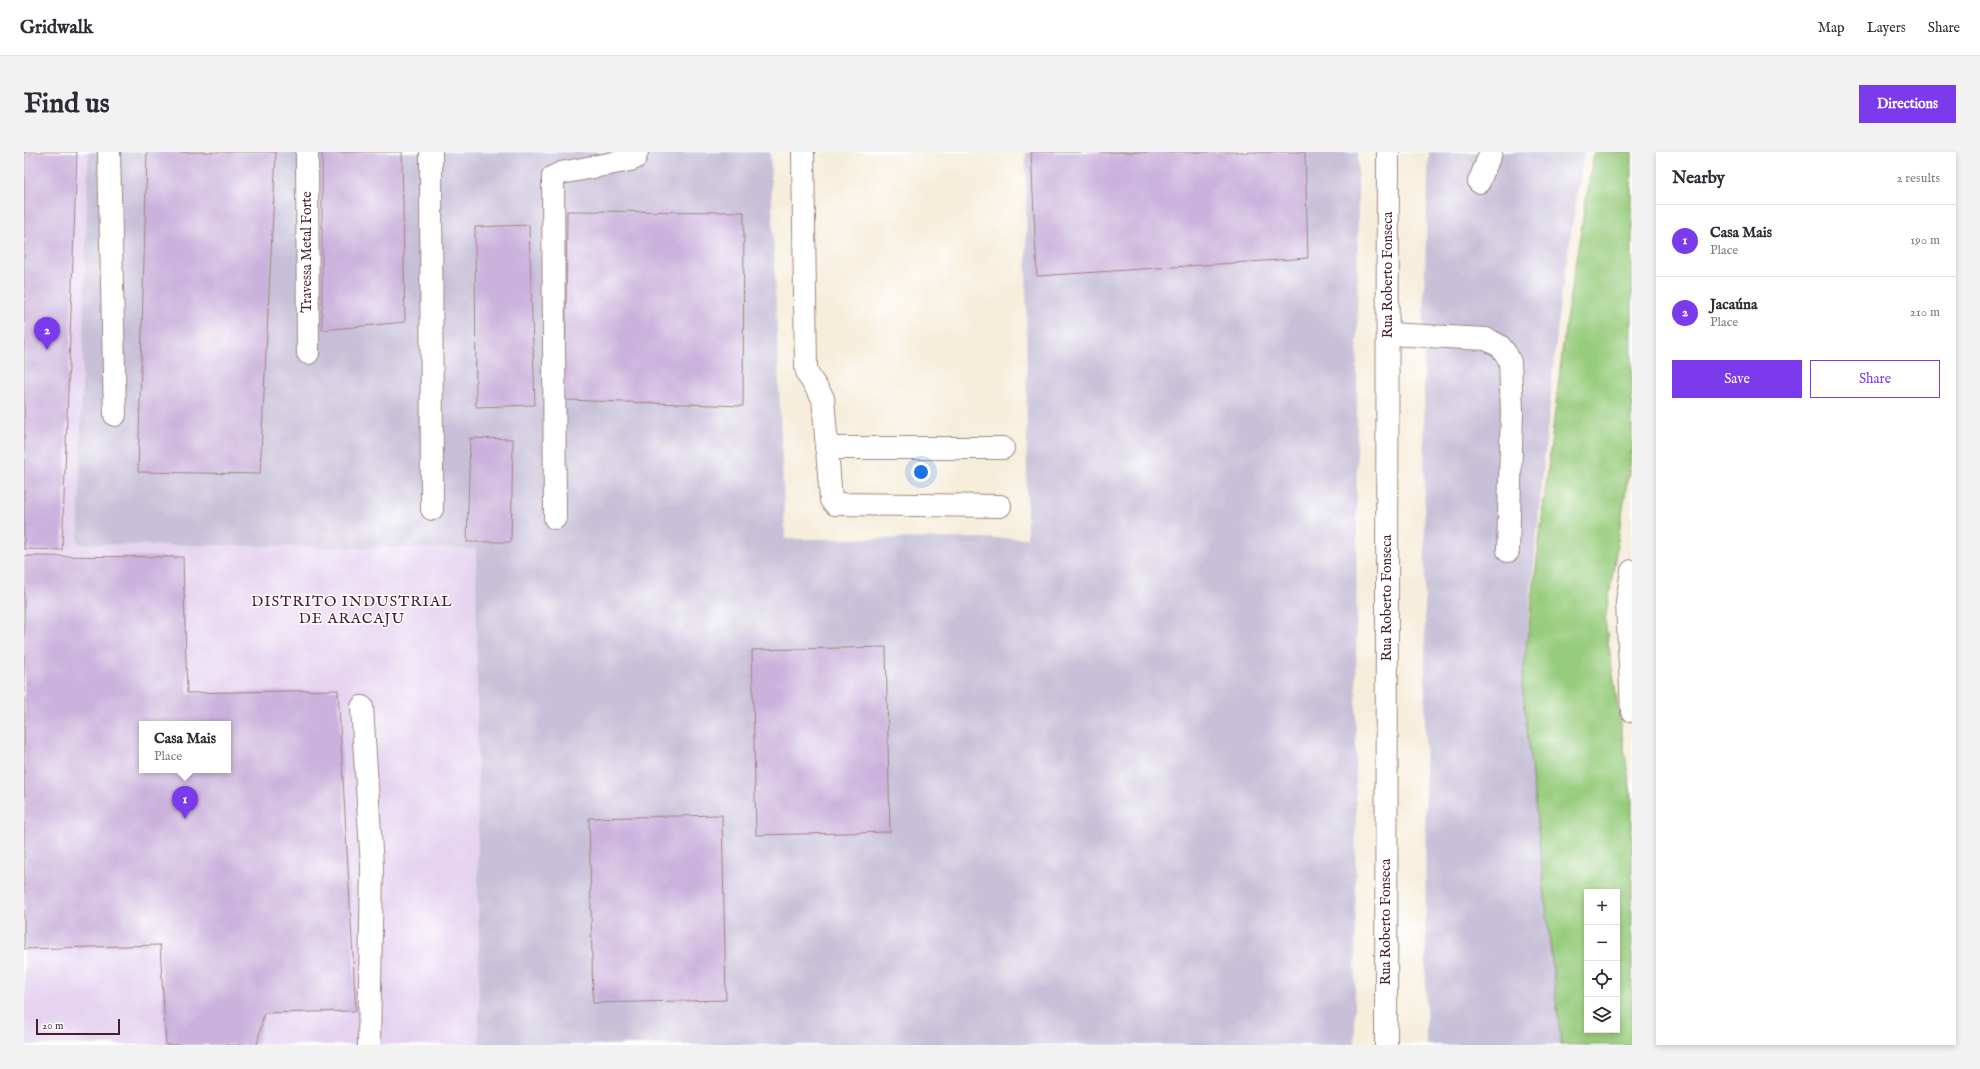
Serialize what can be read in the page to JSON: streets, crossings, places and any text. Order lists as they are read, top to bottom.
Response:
{
  "streets": {
    "street": ["Travessa Metal Forte", "Rua Roberto Fonseca"]
  },
  "districts": ["DISTRITO INDUSTRIAL DE ARACAJU"],
  "scale_bar": "20 m",
  "page": {
    "header": "Gridwalk",
    "nav": ["Map", "Layers", "Share"],
    "buttons": [
      "Directions",
      ["Save", "Share"]
    ],
    "title": "Find us",
    "heading": ["Nearby", "2 results"],
    "list": [
      {
        "mark": "1",
        "name": "Casa Mais",
        "note": "Place",
        "value": "190 m"
      },
      {
        "mark": "2",
        "name": "Jacaúna",
        "note": "Place",
        "value": "210 m"
      }
    ],
    "pins": ["2", "1"],
    "popup": ["Casa Mais", "Place"],
    "map_buttons": ["+", "−"],
    "scale": "20 m"
  }
}
